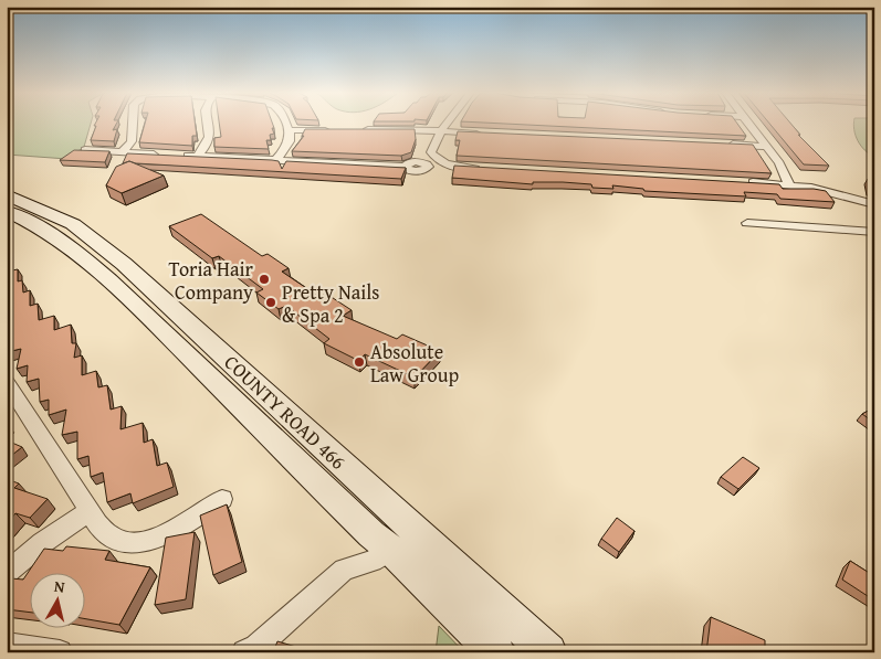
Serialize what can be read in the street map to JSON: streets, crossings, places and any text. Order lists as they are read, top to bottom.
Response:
{
  "streets": {
    "main road": ["COUNTY ROAD 466"]
  },
  "places": ["Toria Hair Company", "Pretty Nails & Spa 2", "Absolute Law Group"],
  "north": "top"
}
